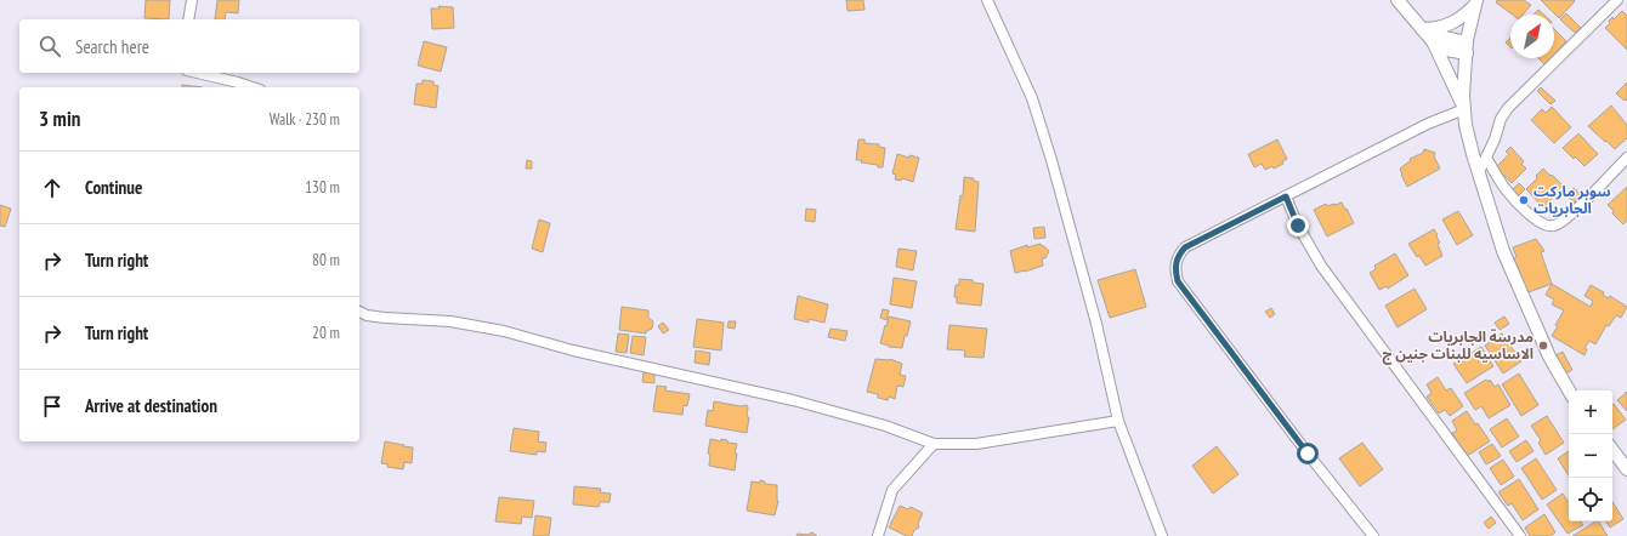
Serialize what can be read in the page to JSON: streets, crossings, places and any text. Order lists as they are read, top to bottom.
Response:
{
  "places": ["سوبر ماركت الجابريات", "مدرسة الجابريات الاساسيه للبنات جنين ج"],
  "north": "top right",
  "page": {
    "search": "Search here",
    "heading": ["3 min", "Walk · 230 m"],
    "list": [
      ["Continue", "130 m"],
      ["Turn right", "80 m"],
      ["Turn right", "20 m"],
      "Arrive at destination"
    ],
    "map_buttons": ["+", "−"]
  }
}
